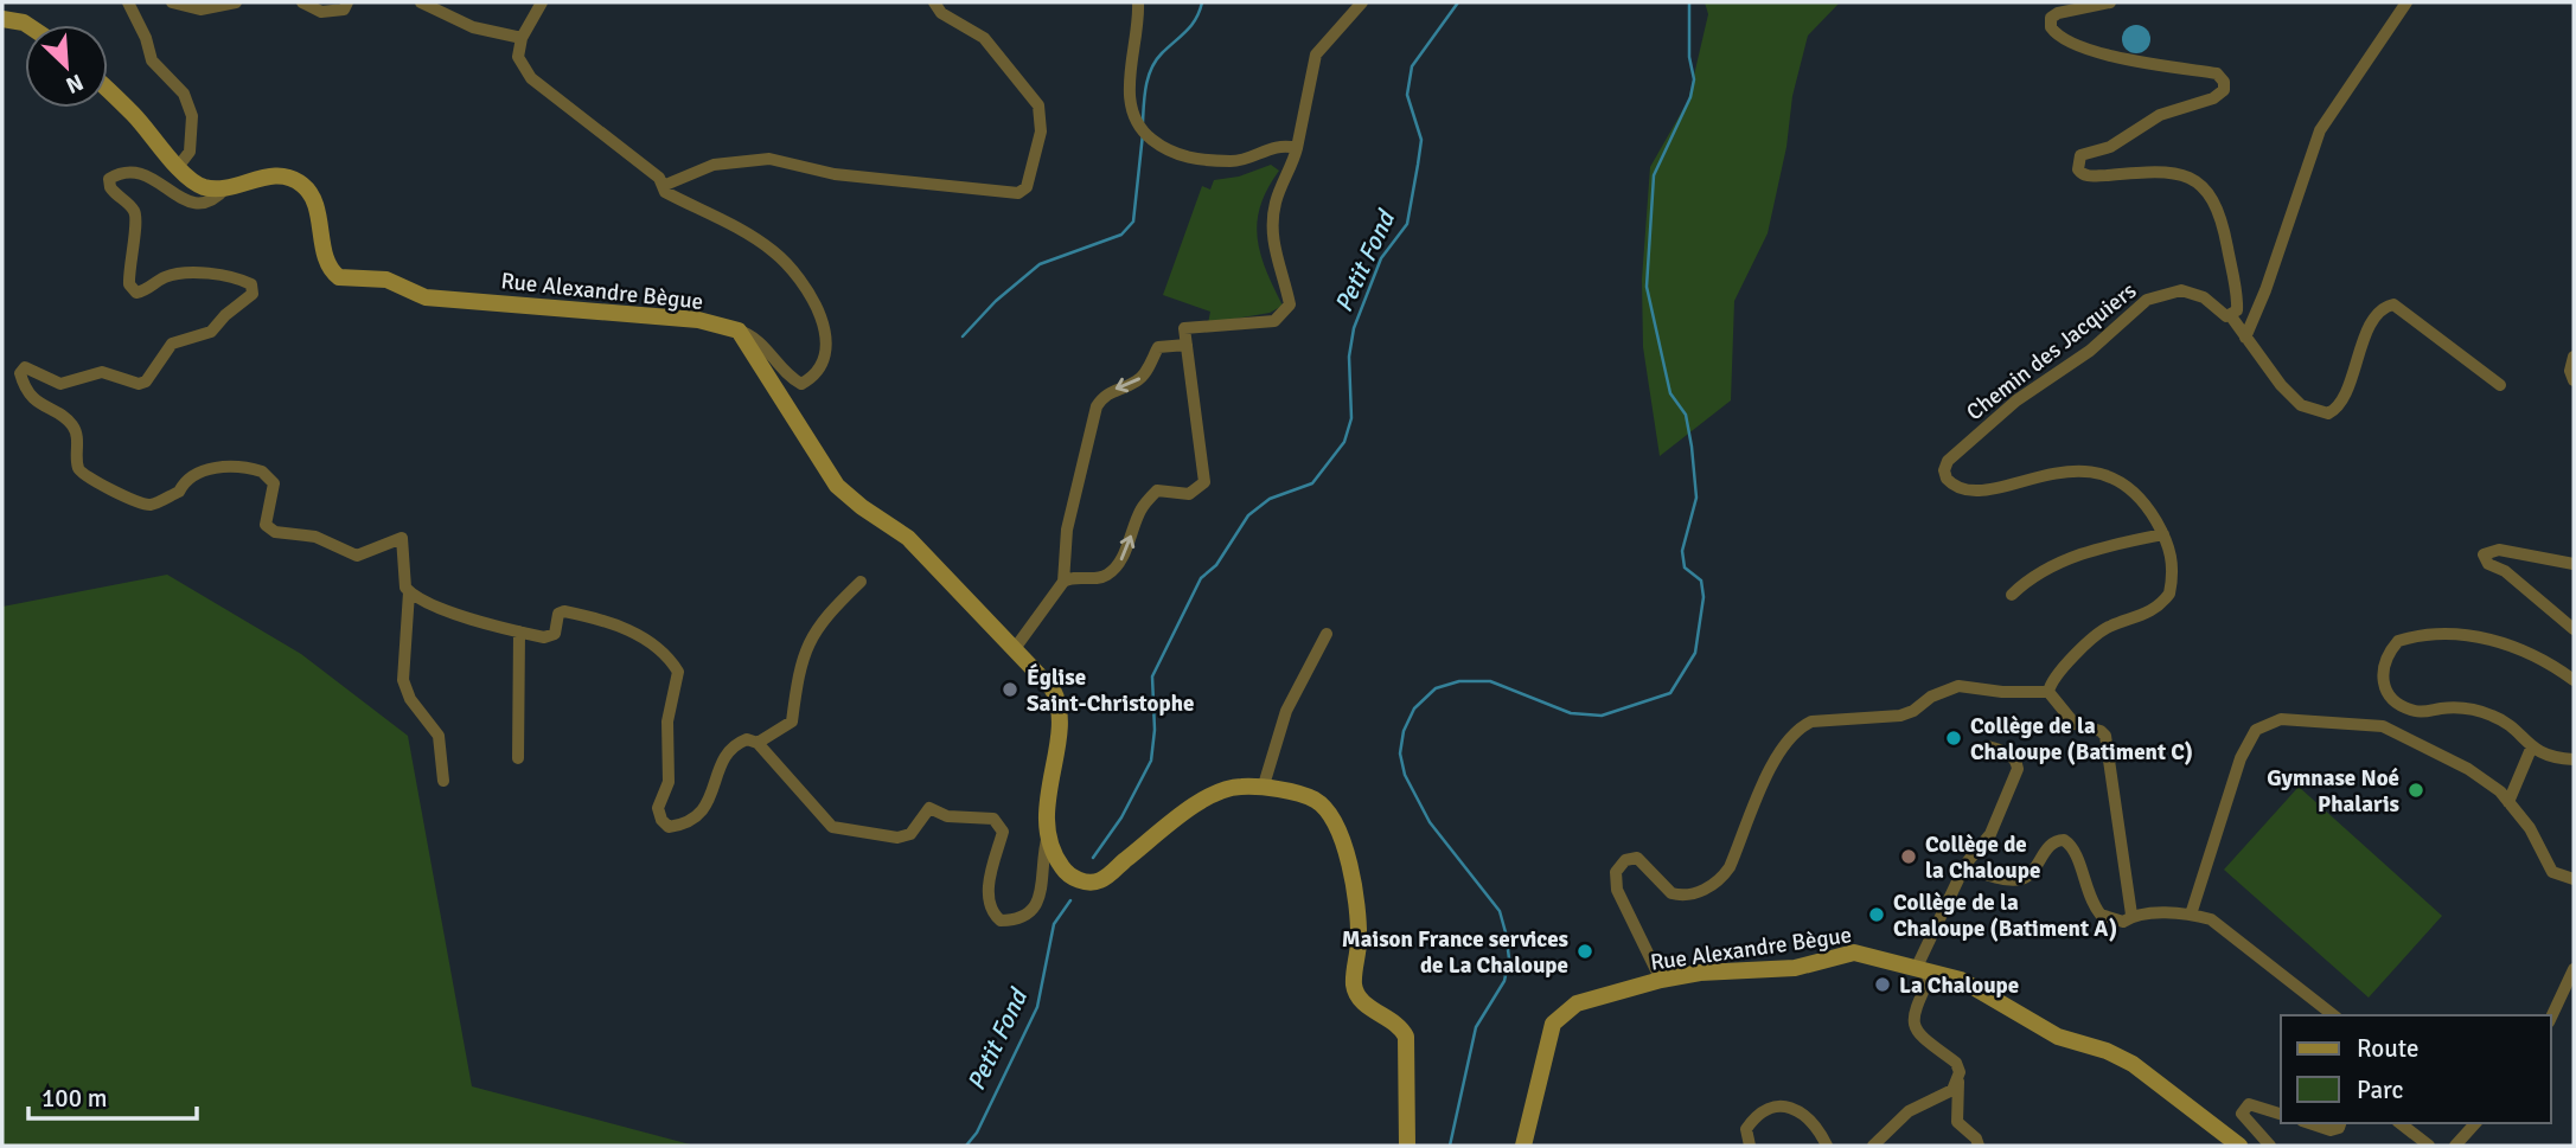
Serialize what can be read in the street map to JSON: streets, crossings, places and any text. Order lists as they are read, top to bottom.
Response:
{
  "streets": {
    "main road": ["Rue Alexandre Bègue"],
    "street": ["Chemin des Jacquiers"]
  },
  "water": ["Petit Fond"],
  "places": [
    "Église Saint-Christophe",
    "Collège de la Chaloupe (Batiment C)",
    "Gymnase Noé Phalaris",
    "Collège de la Chaloupe",
    "Collège de la Chaloupe (Batiment A)",
    "Maison France services de La Chaloupe",
    "La Chaloupe"
  ],
  "legend": ["Route", "Parc"],
  "scale_bar": "100 m",
  "north": "bottom right"
}
